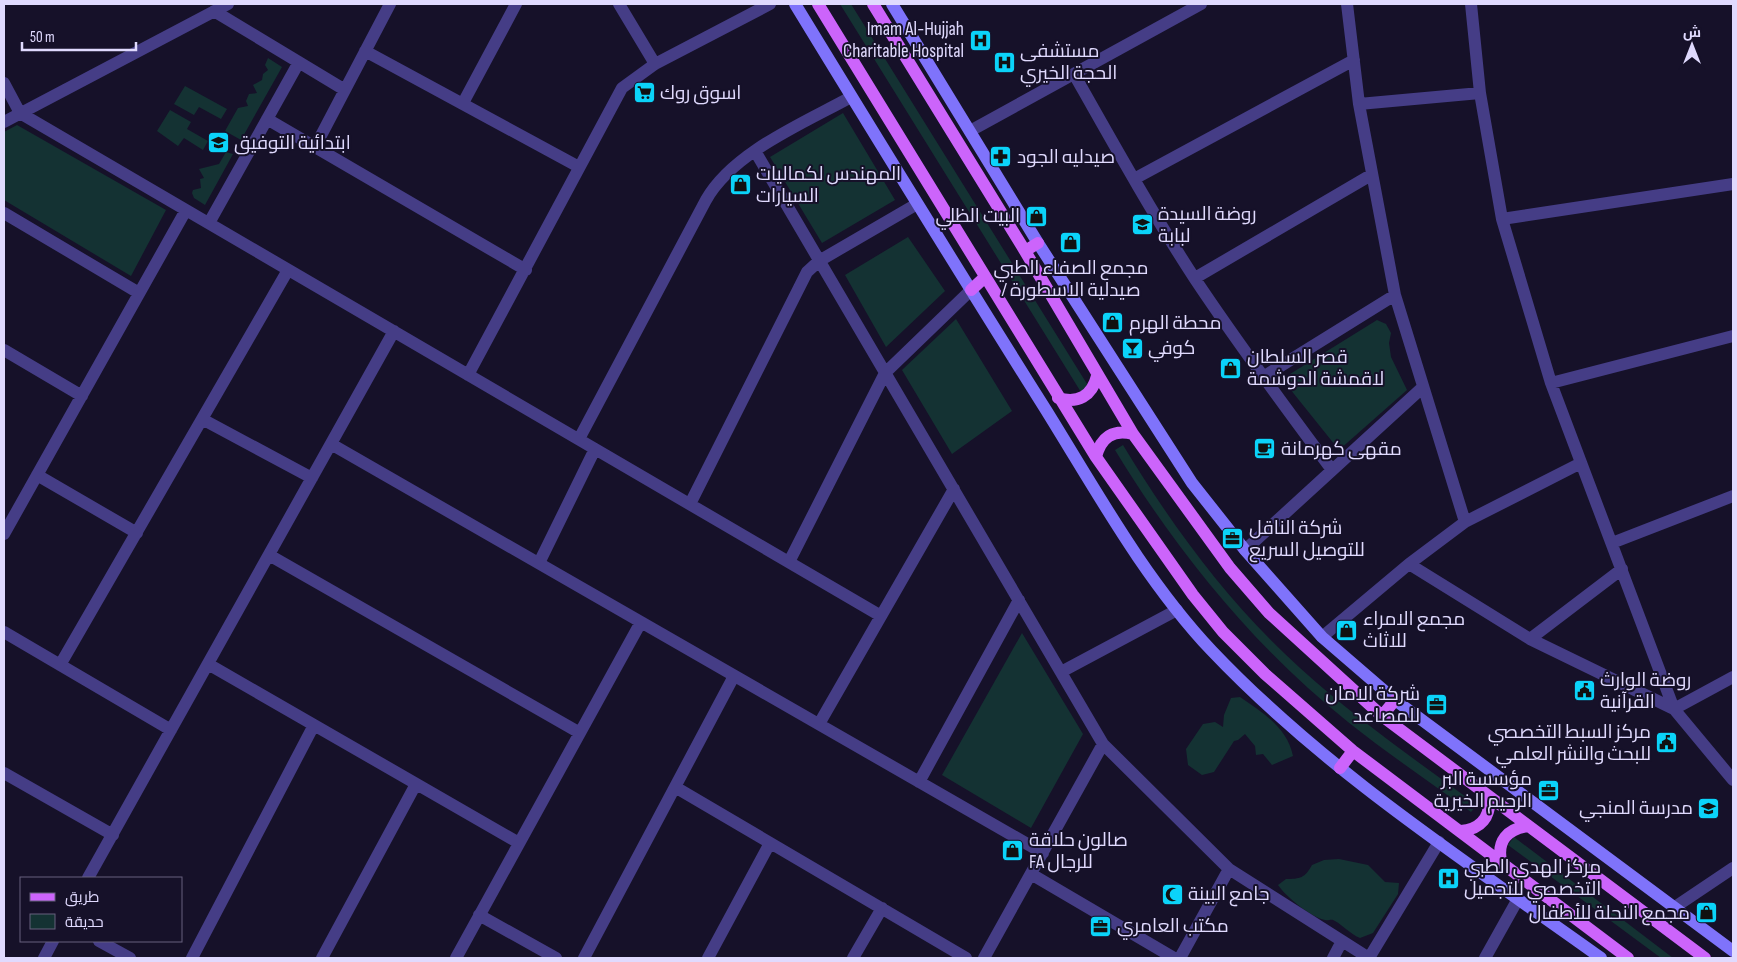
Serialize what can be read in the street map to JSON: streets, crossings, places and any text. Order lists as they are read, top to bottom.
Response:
{
  "places": {
    "hospital": ["Imam Al-Hujjah Charitable Hospital", "مستشفى الحجة الخيري", "مركز الهدى الطبي التخصصي للتجميل"],
    "supermarket": ["اسوق روك"],
    "school or university": ["ابتدائية التوفيق", "روضة السيدة لبابة", "مدرسة المنجي"],
    "pharmacy": ["صيدليه الجود"],
    "shop": [
      "المهندس لكماليات السيارات",
      "البيت الظلي",
      "مجمع الصفاء الطبي / صيدلية الاسطورة",
      "محطة الهرم",
      "قصر السلطان لاقمشة الدوشمة",
      "مجمع الامراء للاثاث",
      "صالون حلاقة FA للرجال",
      "مجمع النحلة للأطفال"
    ],
    "bar": ["كوفي"],
    "cafe": ["مقهى كهرمانة"],
    "office": [
      "شركة الناقل للتوصيل السريع",
      "شركة الامان للمصاعد",
      "مؤسسة البر الرحيم الخيرية",
      "مكتب العامري"
    ],
    "public building": ["روضة الوارث القرآنية", "مركز السبط التخصصي للبحث والنشر العلمي"],
    "mosque": ["جامع البينة"]
  },
  "legend": ["طريق", "حديقة"],
  "scale_bar": "50 m",
  "north": "top"
}
